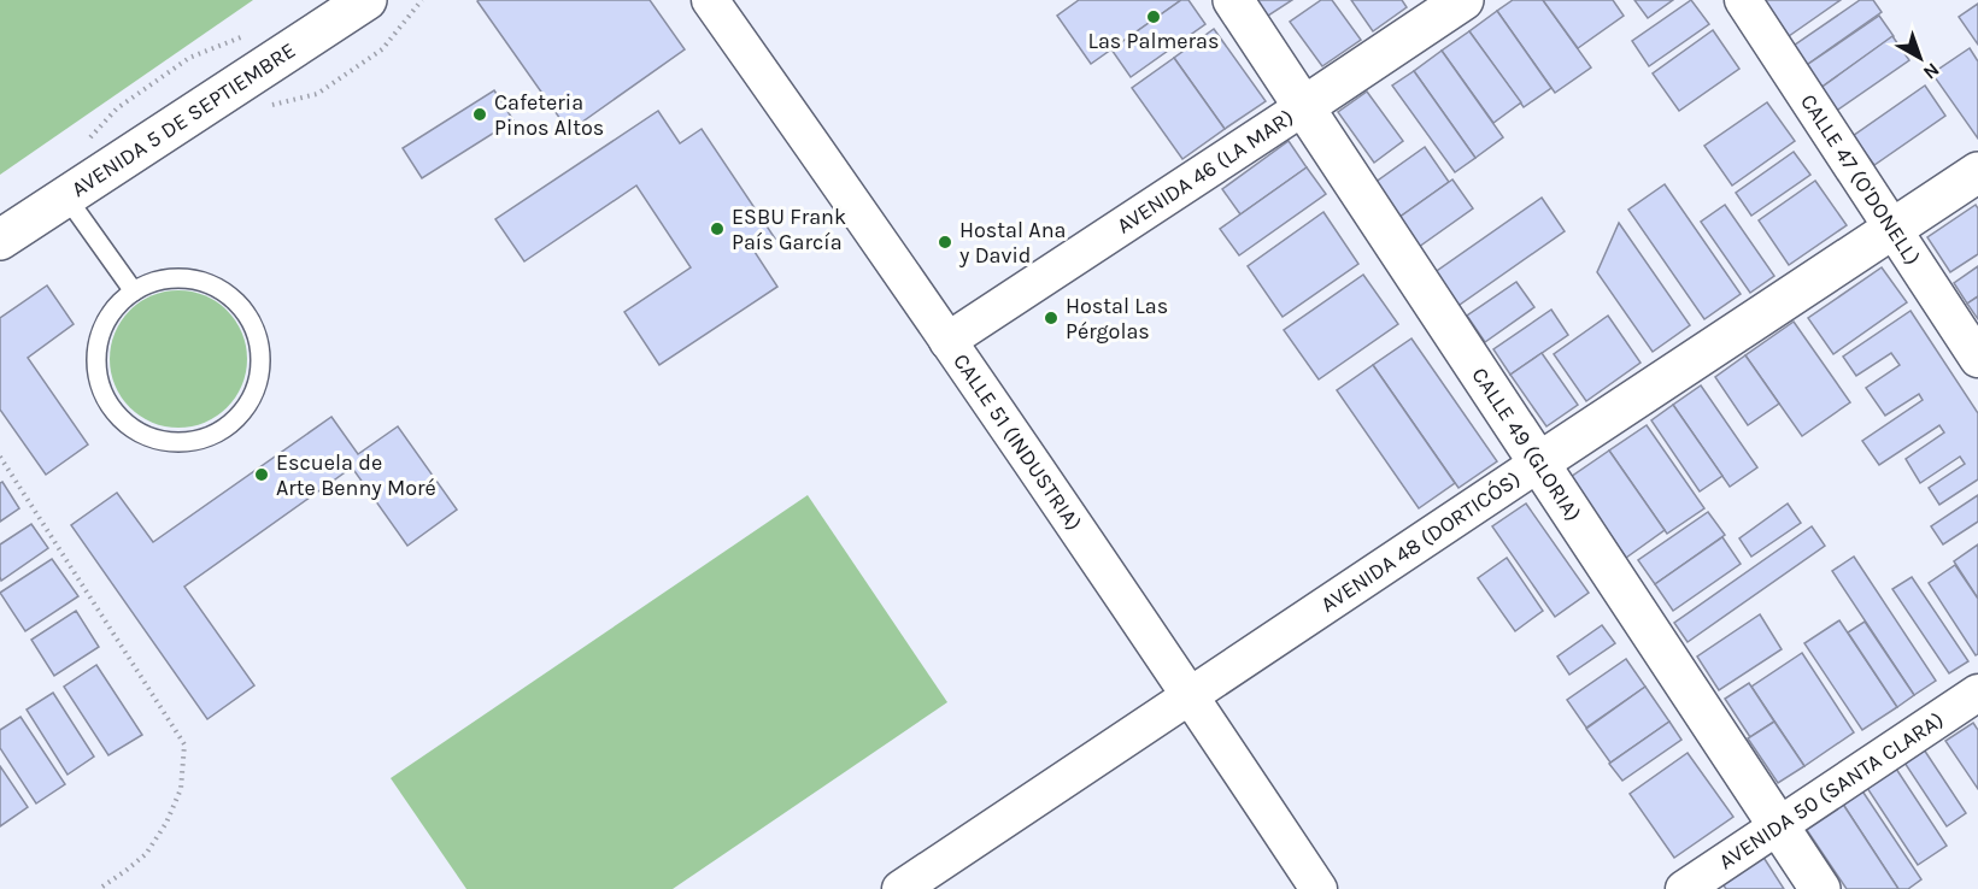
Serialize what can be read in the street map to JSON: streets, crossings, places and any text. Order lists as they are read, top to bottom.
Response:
{
  "streets": {
    "main road": [
      "AVENIDA 5 DE SEPTIEMBRE",
      "AVENIDA 46 (LA MAR)",
      "CALLE 49 (GLORIA)",
      "AVENIDA 48 (DORTICÓS)"
    ],
    "street": ["CALLE 47 (O'DONELL)", "CALLE 51 (INDUSTRIA)", "AVENIDA 50 (SANTA CLARA)"]
  },
  "crossings": [
    ["AVENIDA 46 (LA MAR)", "CALLE 51 (INDUSTRIA)"],
    ["AVENIDA 46 (LA MAR)", "CALLE 49 (GLORIA)"],
    ["CALLE 47 (O'DONELL)", "AVENIDA 48 (DORTICÓS)"],
    ["CALLE 51 (INDUSTRIA)", "AVENIDA 48 (DORTICÓS)"],
    ["CALLE 49 (GLORIA)", "AVENIDA 48 (DORTICÓS)"],
    ["CALLE 49 (GLORIA)", "AVENIDA 50 (SANTA CLARA)"]
  ],
  "places": [
    "Las Palmeras",
    "Cafeteria Pinos Altos",
    "ESBU Frank País García",
    "Hostal Ana y David",
    "Hostal Las Pérgolas",
    "Escuela de Arte Benny Moré"
  ],
  "north": "bottom right"
}
